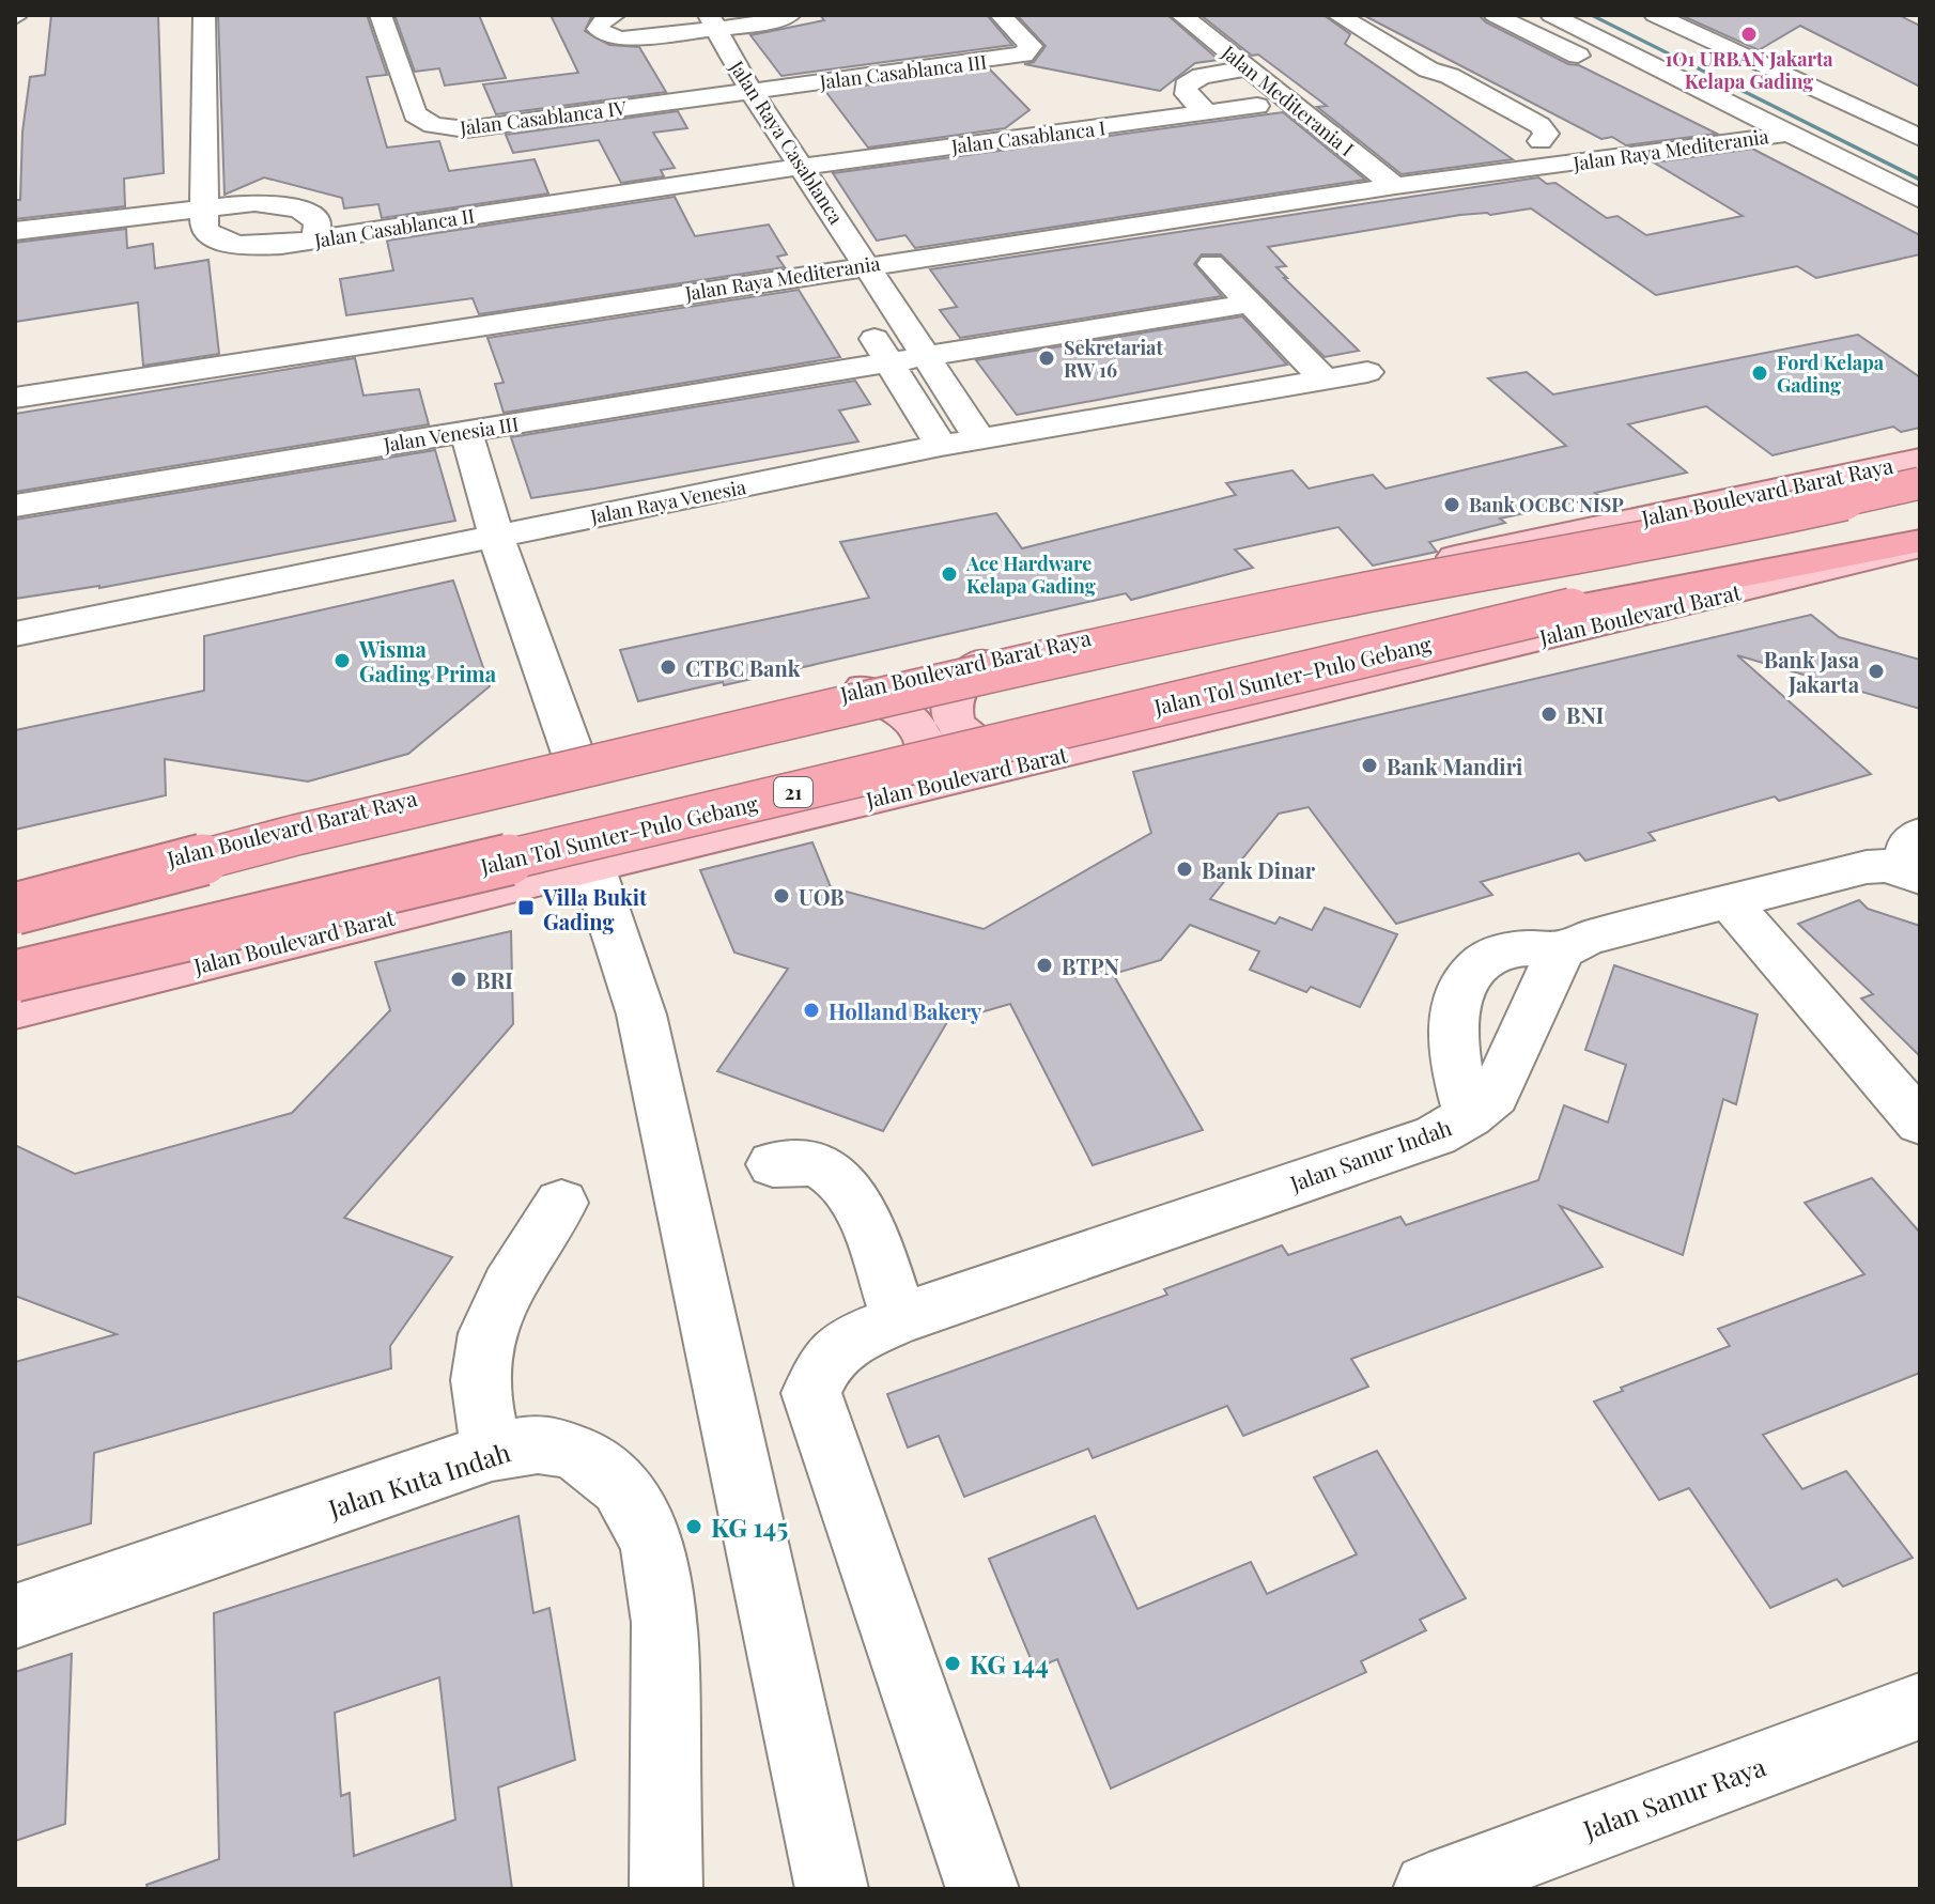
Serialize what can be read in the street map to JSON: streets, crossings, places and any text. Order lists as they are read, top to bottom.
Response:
{
  "streets": {
    "highway": ["Jalan Tol Sunter–Pulo Gebang", "21"],
    "main road": ["Jalan Boulevard Barat Raya", "Jalan Boulevard Barat"],
    "street": [
      "Jalan Casablanca III",
      "Jalan Mediterania I",
      "Jalan Casablanca IV",
      "Jalan Casablanca I",
      "Jalan Raya Casablanca",
      "Jalan Raya Mediterania",
      "Jalan Casablanca II",
      "Jalan Venesia III",
      "Jalan Raya Venesia",
      "Jalan Sanur Indah",
      "Jalan Kuta Indah",
      "Jalan Sanur Raya"
    ]
  },
  "crossings": [
    ["Jalan Casablanca III", "Jalan Casablanca IV"],
    ["Jalan Casablanca III", "Jalan Raya Casablanca"],
    ["Jalan Mediterania I", "Jalan Raya Mediterania"],
    ["Jalan Casablanca IV", "Jalan Raya Casablanca"],
    ["Jalan Casablanca I", "Jalan Raya Casablanca"],
    ["Jalan Casablanca I", "Jalan Casablanca II"],
    ["Jalan Raya Casablanca", "Jalan Raya Mediterania"],
    ["Jalan Raya Casablanca", "Jalan Casablanca II"],
    ["Jalan Raya Casablanca", "Jalan Venesia III"],
    ["Jalan Raya Casablanca", "Jalan Raya Venesia"],
    ["Jalan Boulevard Barat", "Jalan Tol Sunter–Pulo Gebang"]
  ],
  "places": {
    "other": [
      "1O1 URBAN Jakarta Kelapa Gading",
      "Sekretariat RW 16",
      "Ford Kelapa Gading",
      "Bank OCBC NISP",
      "Ace Hardware Kelapa Gading",
      "Wisma Gading Prima",
      "CTBC Bank",
      "Bank Jasa Jakarta",
      "BNI",
      "Bank Mandiri",
      "Bank Dinar",
      "UOB",
      "BTPN",
      "BRI",
      "Holland Bakery",
      "KG 145",
      "KG 144"
    ],
    "transit": ["Villa Bukit Gading"]
  }
}
